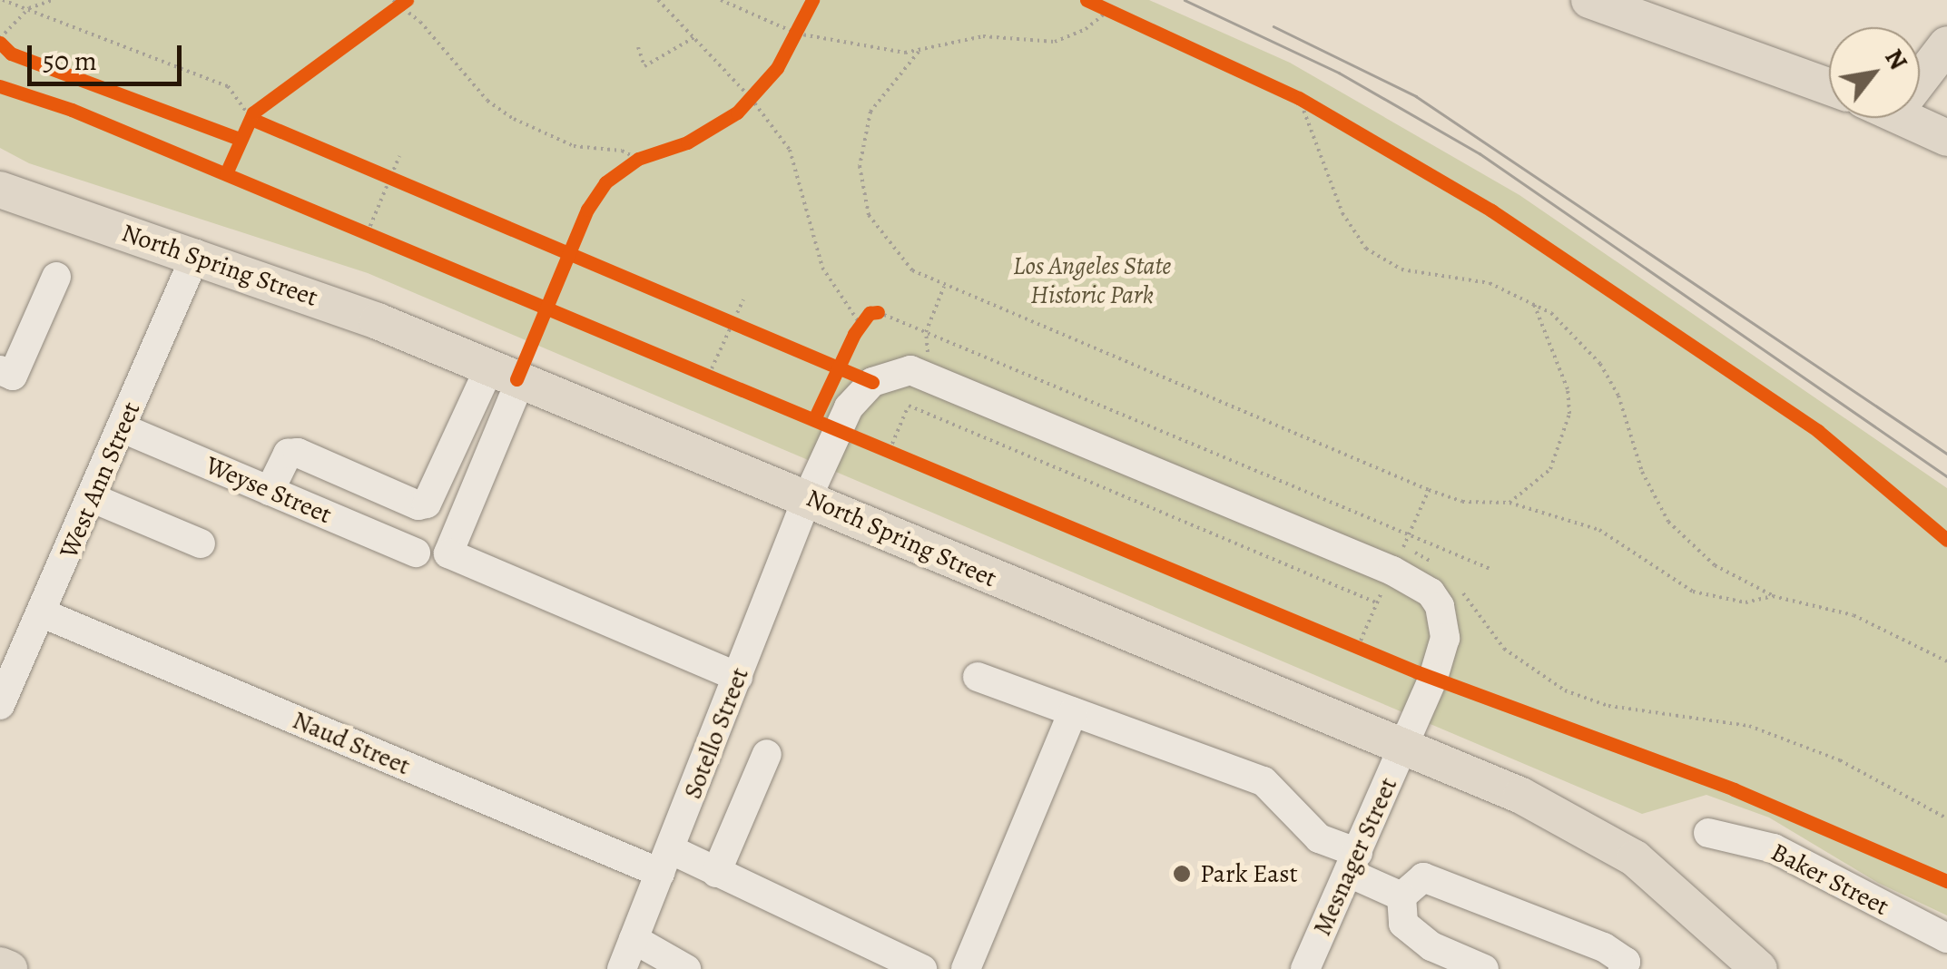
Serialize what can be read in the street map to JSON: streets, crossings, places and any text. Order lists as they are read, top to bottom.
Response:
{
  "streets": {
    "main road": ["North Spring Street"],
    "street": [
      "West Ann Street",
      "Weyse Street",
      "Sotello Street",
      "Naud Street",
      "Mesnager Street",
      "Baker Street"
    ]
  },
  "crossings": [
    ["North Spring Street", "West Ann Street"],
    ["North Spring Street", "Sotello Street"],
    ["North Spring Street", "Mesnager Street"],
    ["West Ann Street", "Weyse Street"],
    ["West Ann Street", "Naud Street"],
    ["Sotello Street", "Naud Street"],
    ["Sotello Street", "Mesnager Street"]
  ],
  "parks": ["Los Angeles State Historic Park"],
  "places": ["Park East"],
  "scale_bar": "50 m",
  "north": "top right"
}
